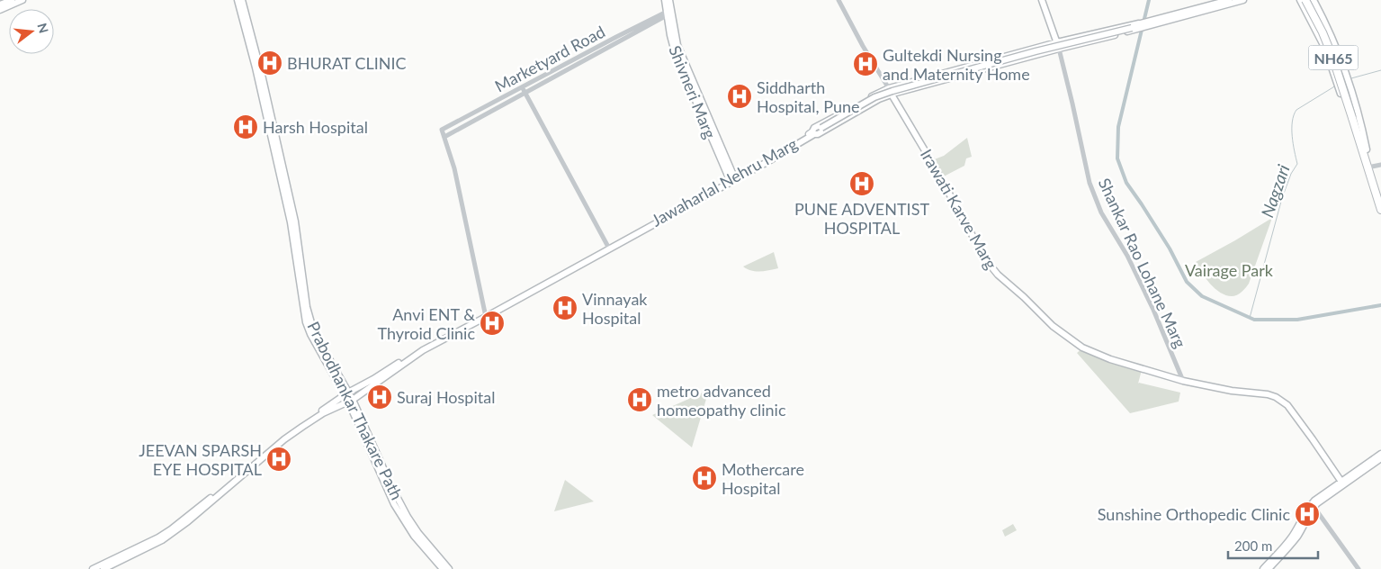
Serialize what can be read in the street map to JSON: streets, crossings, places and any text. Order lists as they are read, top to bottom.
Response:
{
  "streets": {
    "highway": ["NH65"],
    "main road": [
      "Shivneri Marg",
      "Jawaharlal Nehru Marg",
      "Irawati Karve Marg",
      "Prabodhankar Thakare Path"
    ],
    "street": ["Marketyard Road", "Shankar Rao Lohane Marg"]
  },
  "crossings": [
    ["Marketyard Road", "Shivneri Marg"],
    ["Shivneri Marg", "Jawaharlal Nehru Marg"],
    ["Jawaharlal Nehru Marg", "Irawati Karve Marg"],
    ["Jawaharlal Nehru Marg", "Shankar Rao Lohane Marg"],
    ["Jawaharlal Nehru Marg", "Prabodhankar Thakare Path"],
    ["Irawati Karve Marg", "Shankar Rao Lohane Marg"]
  ],
  "water": ["Nagzari"],
  "parks": ["Vairage Park"],
  "places": {
    "hospital": [
      "BHURAT CLINIC",
      "Gultekdi Nursing and Maternity Home",
      "Siddharth Hospital, Pune",
      "Harsh Hospital",
      "PUNE ADVENTIST HOSPITAL",
      "Vinnayak Hospital",
      "Anvi ENT & Thyroid Clinic",
      "Suraj Hospital",
      "metro advanced homeopathy clinic",
      "JEEVAN SPARSH EYE HOSPITAL",
      "Mothercare Hospital",
      "Sunshine Orthopedic Clinic"
    ]
  },
  "scale_bar": "200 m",
  "north": "right"
}
